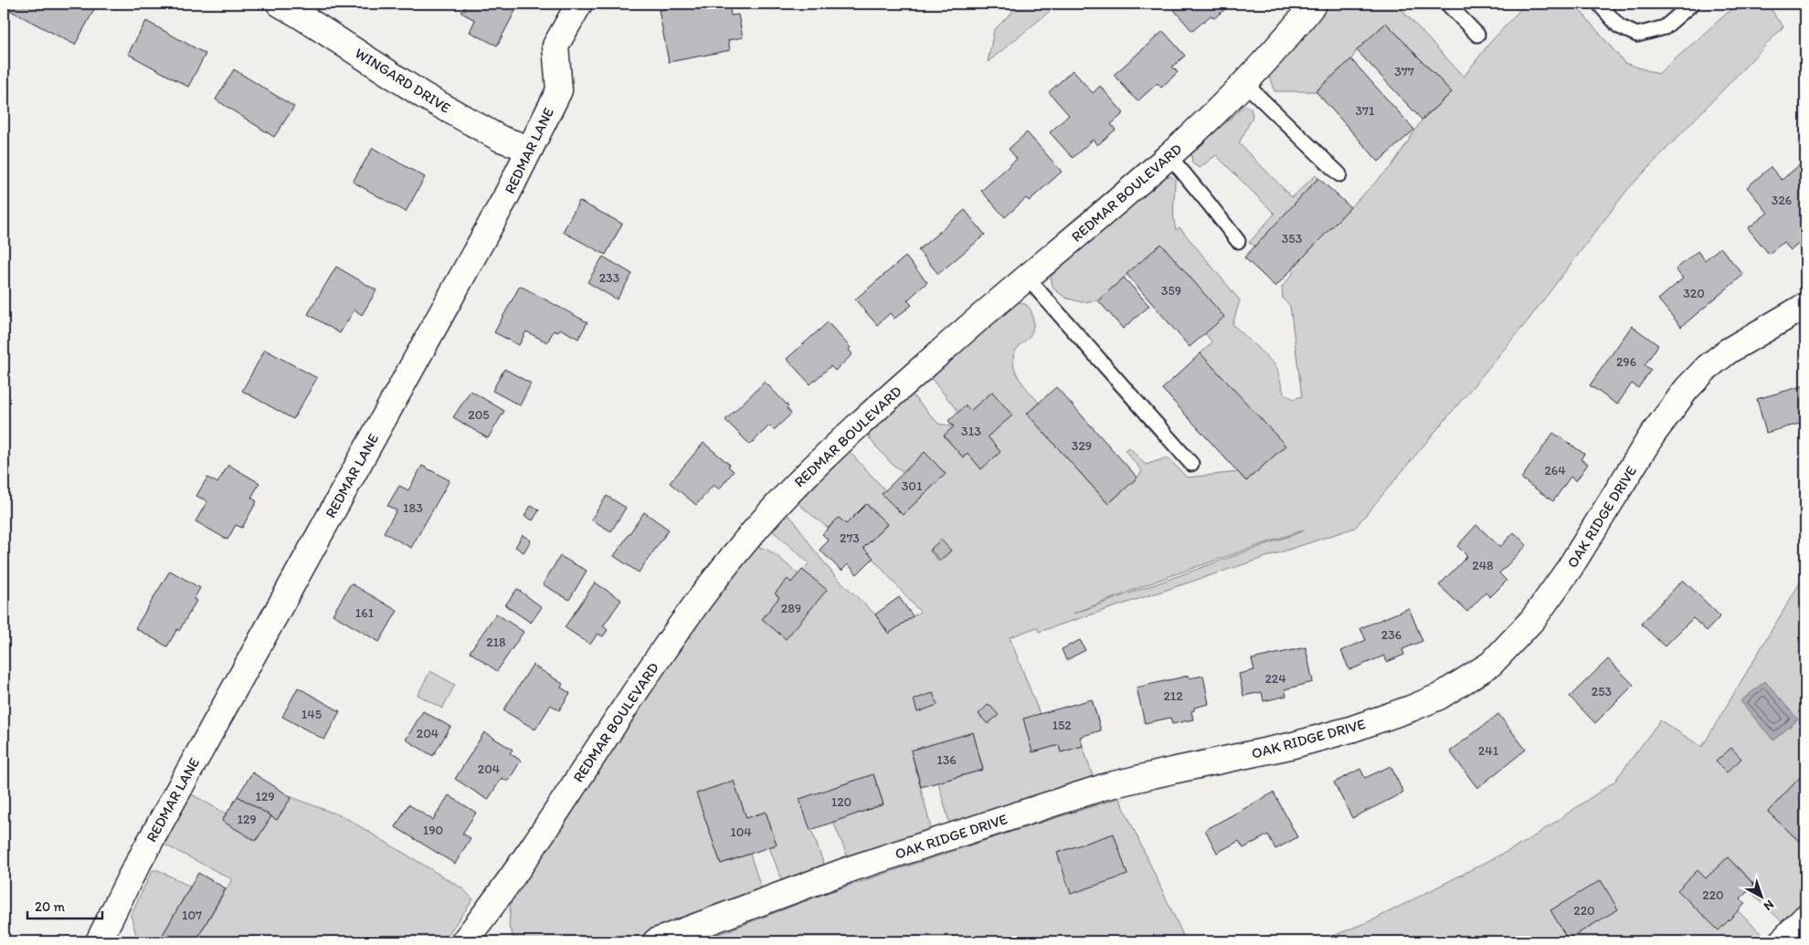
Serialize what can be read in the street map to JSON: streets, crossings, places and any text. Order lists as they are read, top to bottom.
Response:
{
  "streets": {
    "street": [
      "WINGARD DRIVE",
      "REDMAR LANE",
      "REDMAR BOULEVARD",
      "OAK RIDGE DRIVE"
    ]
  },
  "crossings": [
    ["WINGARD DRIVE", "REDMAR LANE"]
  ],
  "house_numbers": [
    "377",
    "371",
    "326",
    "353",
    "233",
    "359",
    "320",
    "296",
    "205",
    "313",
    "329",
    "264",
    "301",
    "183",
    "273",
    "248",
    "289",
    "161",
    "236",
    "218",
    "224",
    "253",
    "212",
    "145",
    "152",
    "204",
    "241",
    "136",
    "204",
    "129",
    "120",
    "129",
    "190",
    "104",
    "220",
    "220",
    "107"
  ],
  "scale_bar": "20 m",
  "north": "bottom right"
}
